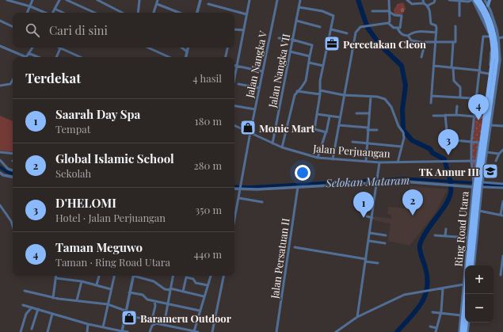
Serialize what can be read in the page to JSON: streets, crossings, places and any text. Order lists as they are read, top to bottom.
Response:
{
  "streets": {
    "street": [
      "Jalan Nangka V",
      "Jalan Nangka VII",
      "Jalan Perjuangan",
      "Ring Road Utara",
      "Jalan Persatuan II"
    ]
  },
  "crossings": [
    ["Jalan Nangka V", "Jalan Perjuangan"],
    ["Jalan Nangka VII", "Jalan Perjuangan"],
    ["Jalan Perjuangan", "Ring Road Utara"]
  ],
  "water": ["Selokan Mataram"],
  "places": {
    "office": ["Percetakan Cleon"],
    "shop": ["Monic Mart", "Barameru Outdoor"],
    "school or university": ["TK Annur III"]
  },
  "page": {
    "search": "Cari di sini",
    "heading": ["Terdekat", "4 hasil"],
    "pins": [
      "4",
      "3",
      "2",
      "1"
    ],
    "list": [
      {
        "mark": "1",
        "name": "Saarah Day Spa",
        "note": "Tempat",
        "value": "180 m"
      },
      {
        "mark": "2",
        "name": "Global Islamic School",
        "note": "Sekolah",
        "value": "280 m"
      },
      {
        "mark": "3",
        "name": "D'HELOMI",
        "note": "Hotel · Jalan Perjuangan",
        "value": "350 m"
      },
      {
        "mark": "4",
        "name": "Taman Meguwo",
        "note": "Taman · Ring Road Utara",
        "value": "440 m"
      }
    ],
    "map_buttons": ["+", "−"]
  }
}
